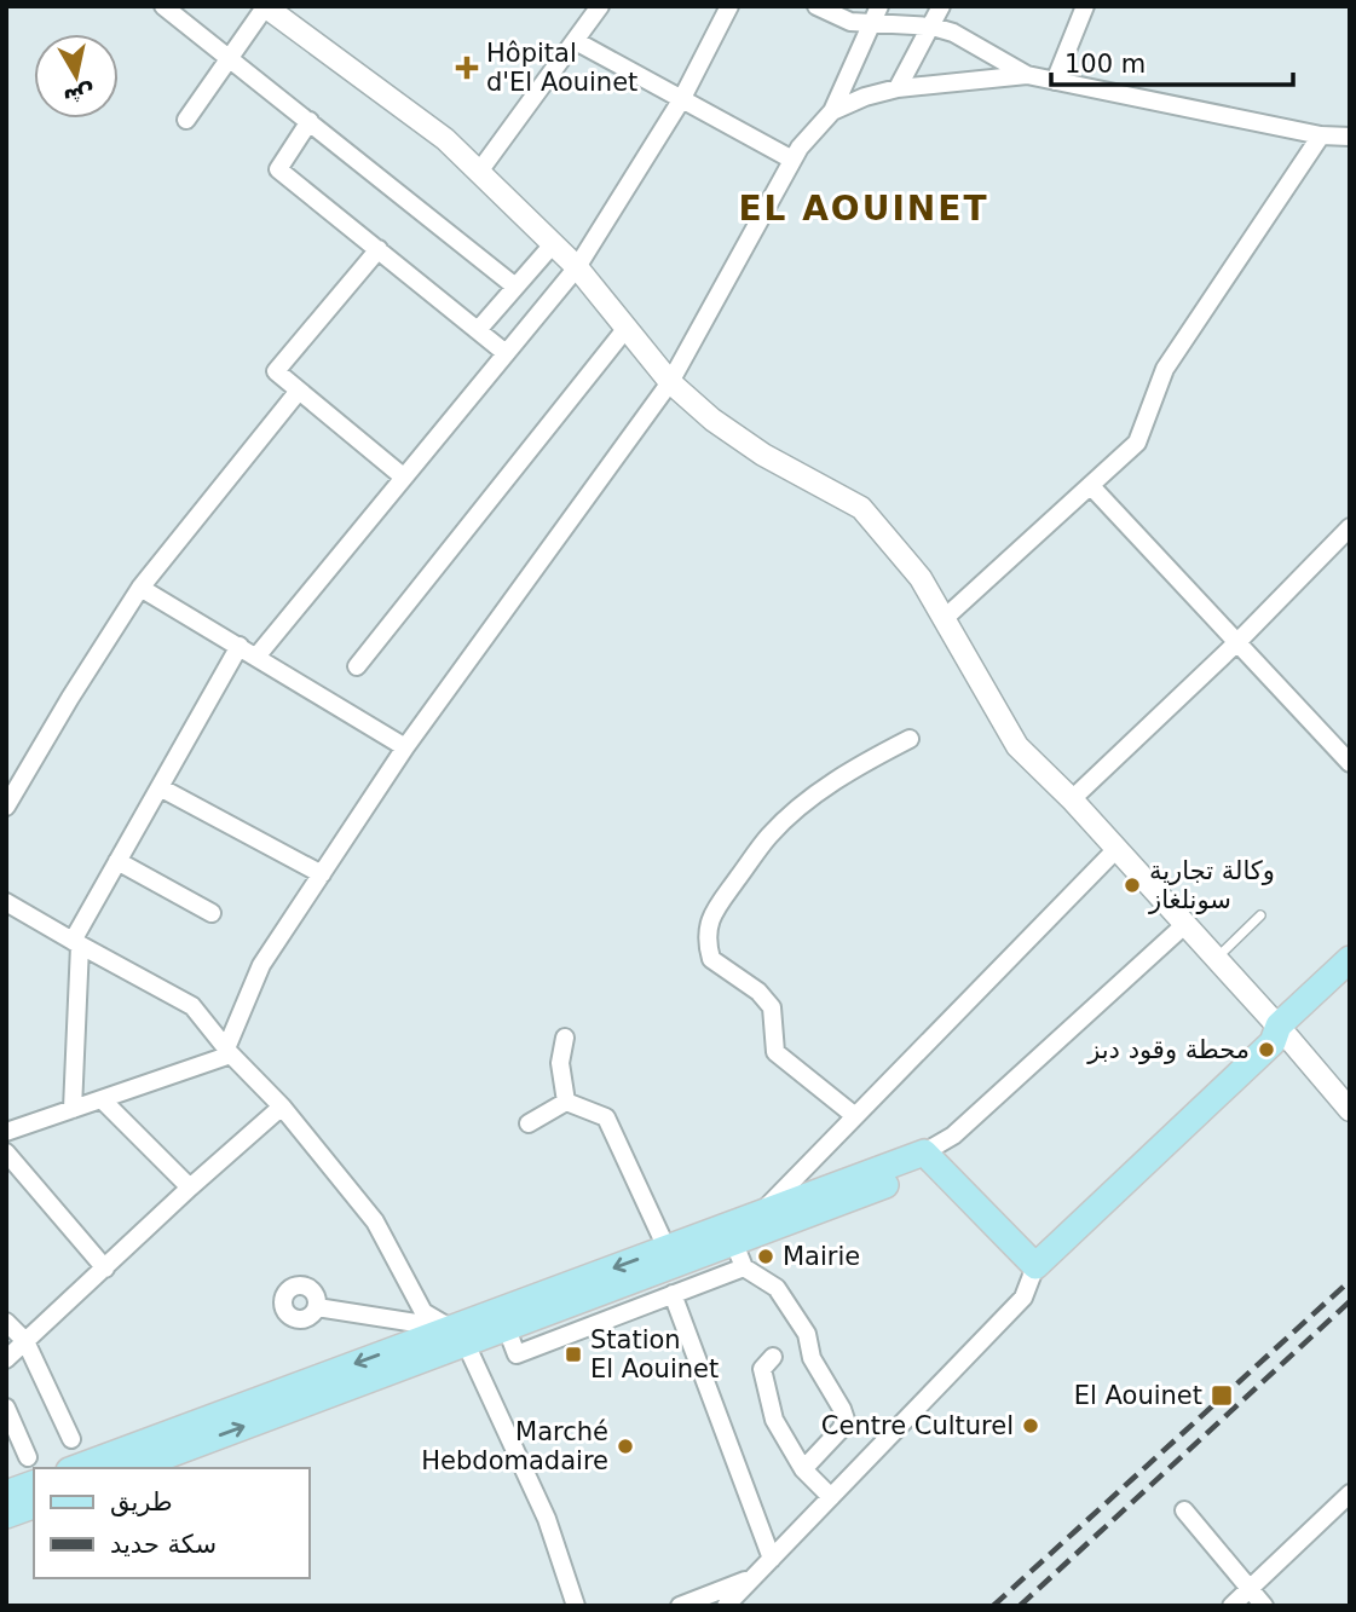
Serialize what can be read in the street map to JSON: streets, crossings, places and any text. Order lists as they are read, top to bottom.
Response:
{
  "districts": ["EL AOUINET"],
  "places": {
    "health": ["Hôpital d'El Aouinet"],
    "other": [
      "وكالة تجارية سونلغاز",
      "محطة وقود دبز",
      "Mairie",
      "Centre Culturel",
      "Marché Hebdomadaire"
    ],
    "transit": ["Station El Aouinet", "El Aouinet"]
  },
  "legend": ["طريق", "سكة حديد"],
  "scale_bar": "100 m",
  "north": "bottom"
}
